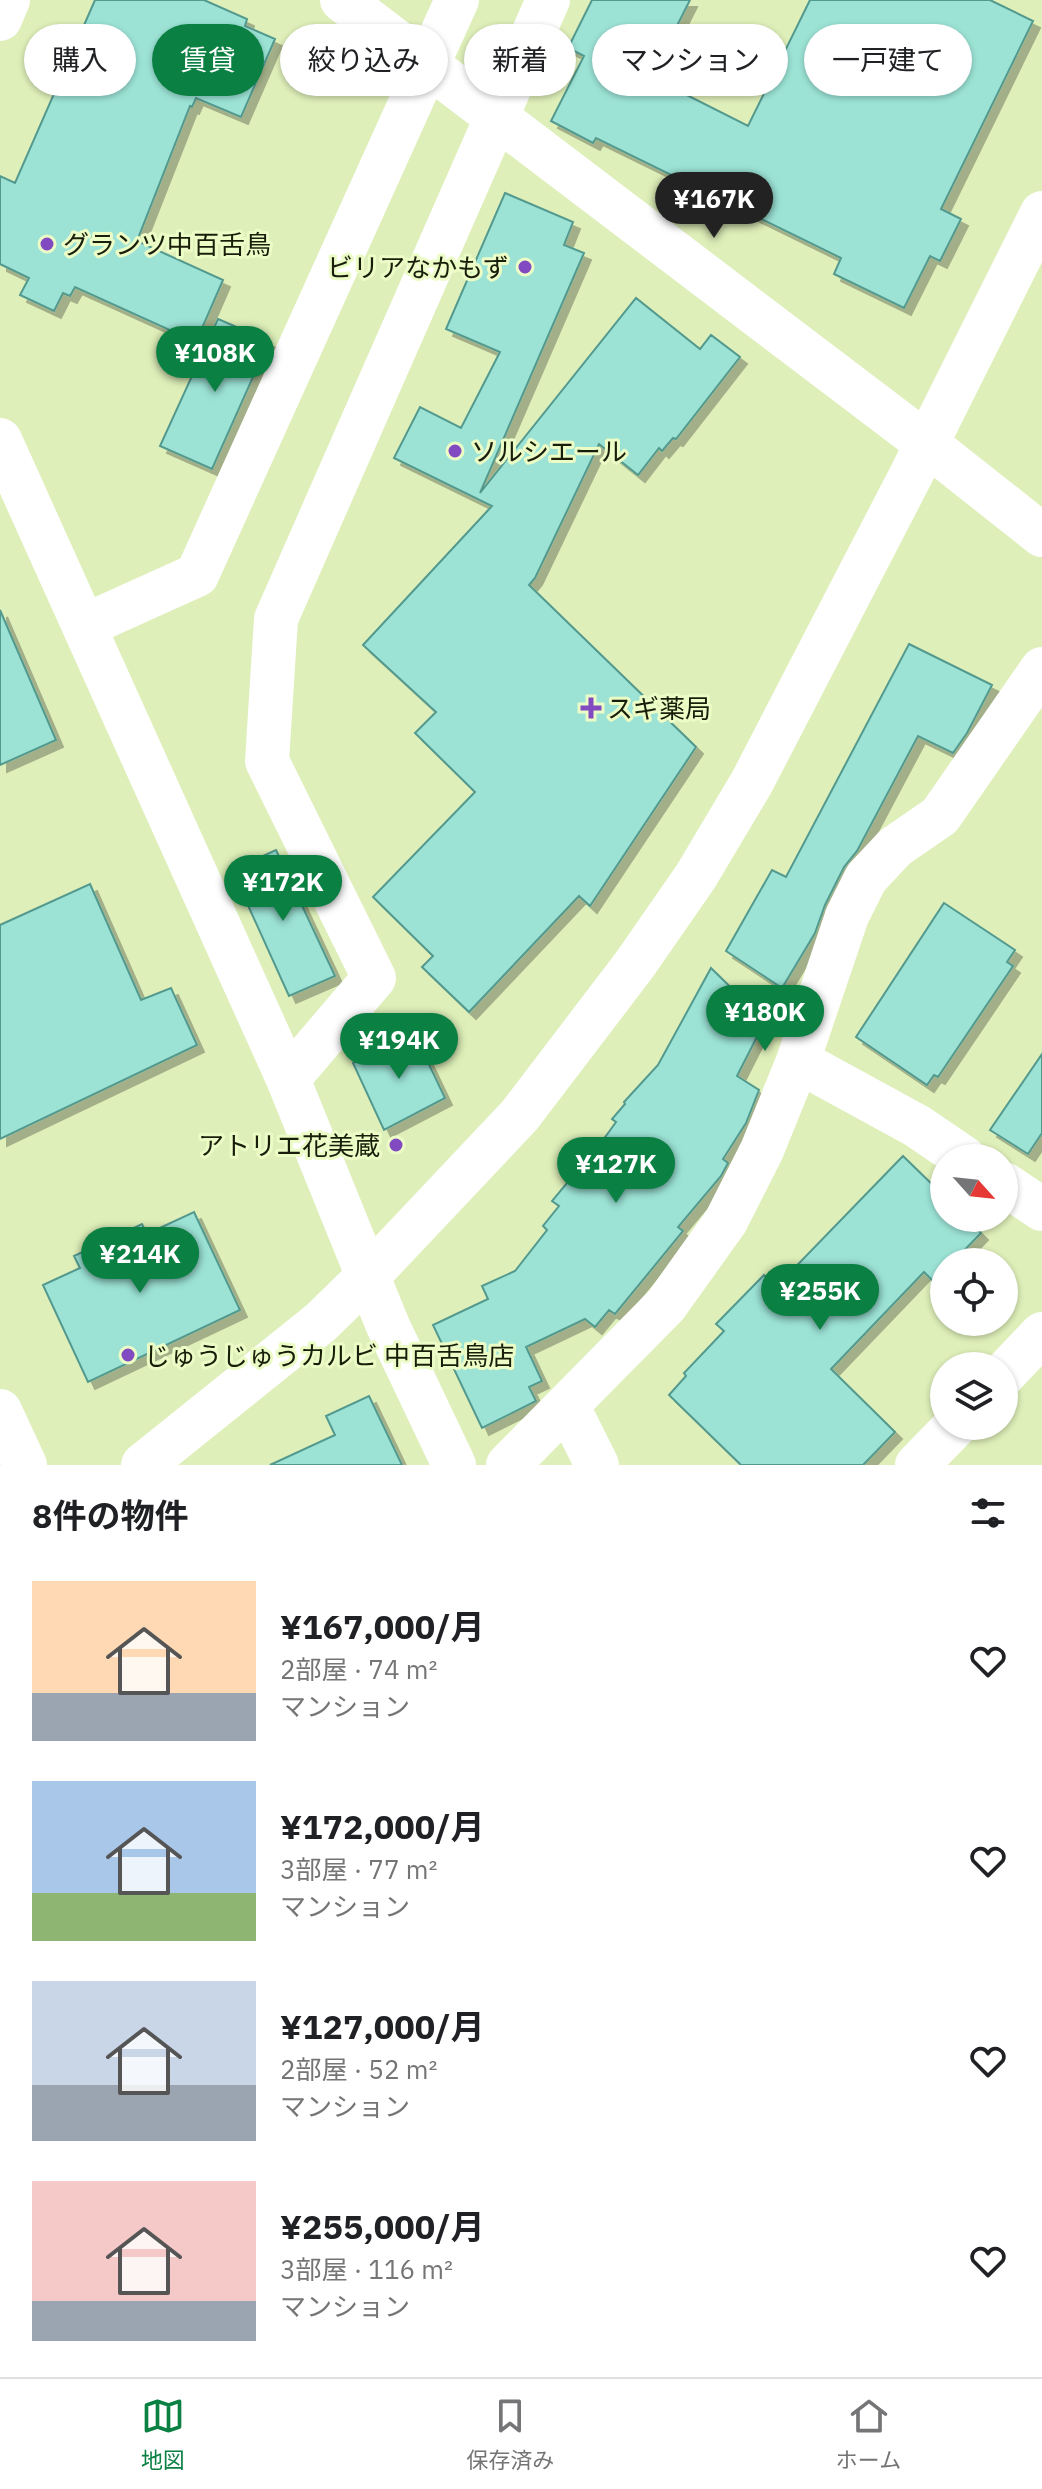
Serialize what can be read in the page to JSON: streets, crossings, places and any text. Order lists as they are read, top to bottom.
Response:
{
  "places": {
    "other": [
      "グランツ中百舌鳥",
      "ビリアなかもず",
      "ソルシエール",
      "アトリエ花美蔵",
      "じゅうじゅうカルビ 中百舌鳥店"
    ],
    "health": ["スギ薬局"]
  },
  "north": "bottom right",
  "page": {
    "chip": [
      "購入",
      "賃貸",
      "絞り込み",
      "新着",
      "マンション",
      "一戸建て"
    ],
    "price": [
      "¥167K",
      "¥108K",
      "¥172K",
      "¥180K",
      "¥194K",
      "¥127K",
      "¥214K",
      "¥255K"
    ],
    "heading": "8件の物件",
    "list": [
      {
        "name": "¥167,000/月",
        "note": "2部屋 · 74 m² · マンション"
      },
      {
        "name": "¥172,000/月",
        "note": "3部屋 · 77 m² · マンション"
      },
      {
        "name": "¥127,000/月",
        "note": "2部屋 · 52 m² · マンション"
      },
      {
        "name": "¥255,000/月",
        "note": "3部屋 · 116 m² · マンション"
      }
    ],
    "tabs": ["地図", "保存済み", "ホーム"]
  }
}
